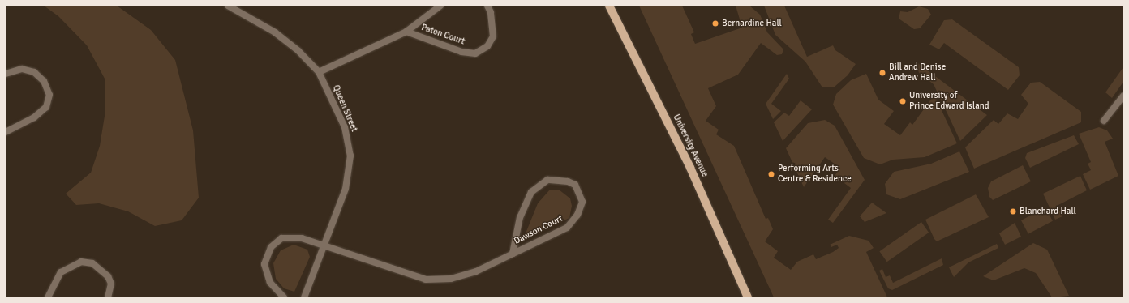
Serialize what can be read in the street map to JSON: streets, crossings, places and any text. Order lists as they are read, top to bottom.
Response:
{
  "streets": {
    "main road": ["University Avenue"],
    "street": ["Paton Court", "Queen Street", "Dawson Court"]
  },
  "crossings": [
    ["Paton Court", "Queen Street"],
    ["Queen Street", "Dawson Court"]
  ],
  "places": [
    "Bernardine Hall",
    "Bill and Denise Andrew Hall",
    "University of Prince Edward Island",
    "Performing Arts Centre & Residence",
    "Blanchard Hall"
  ]
}
